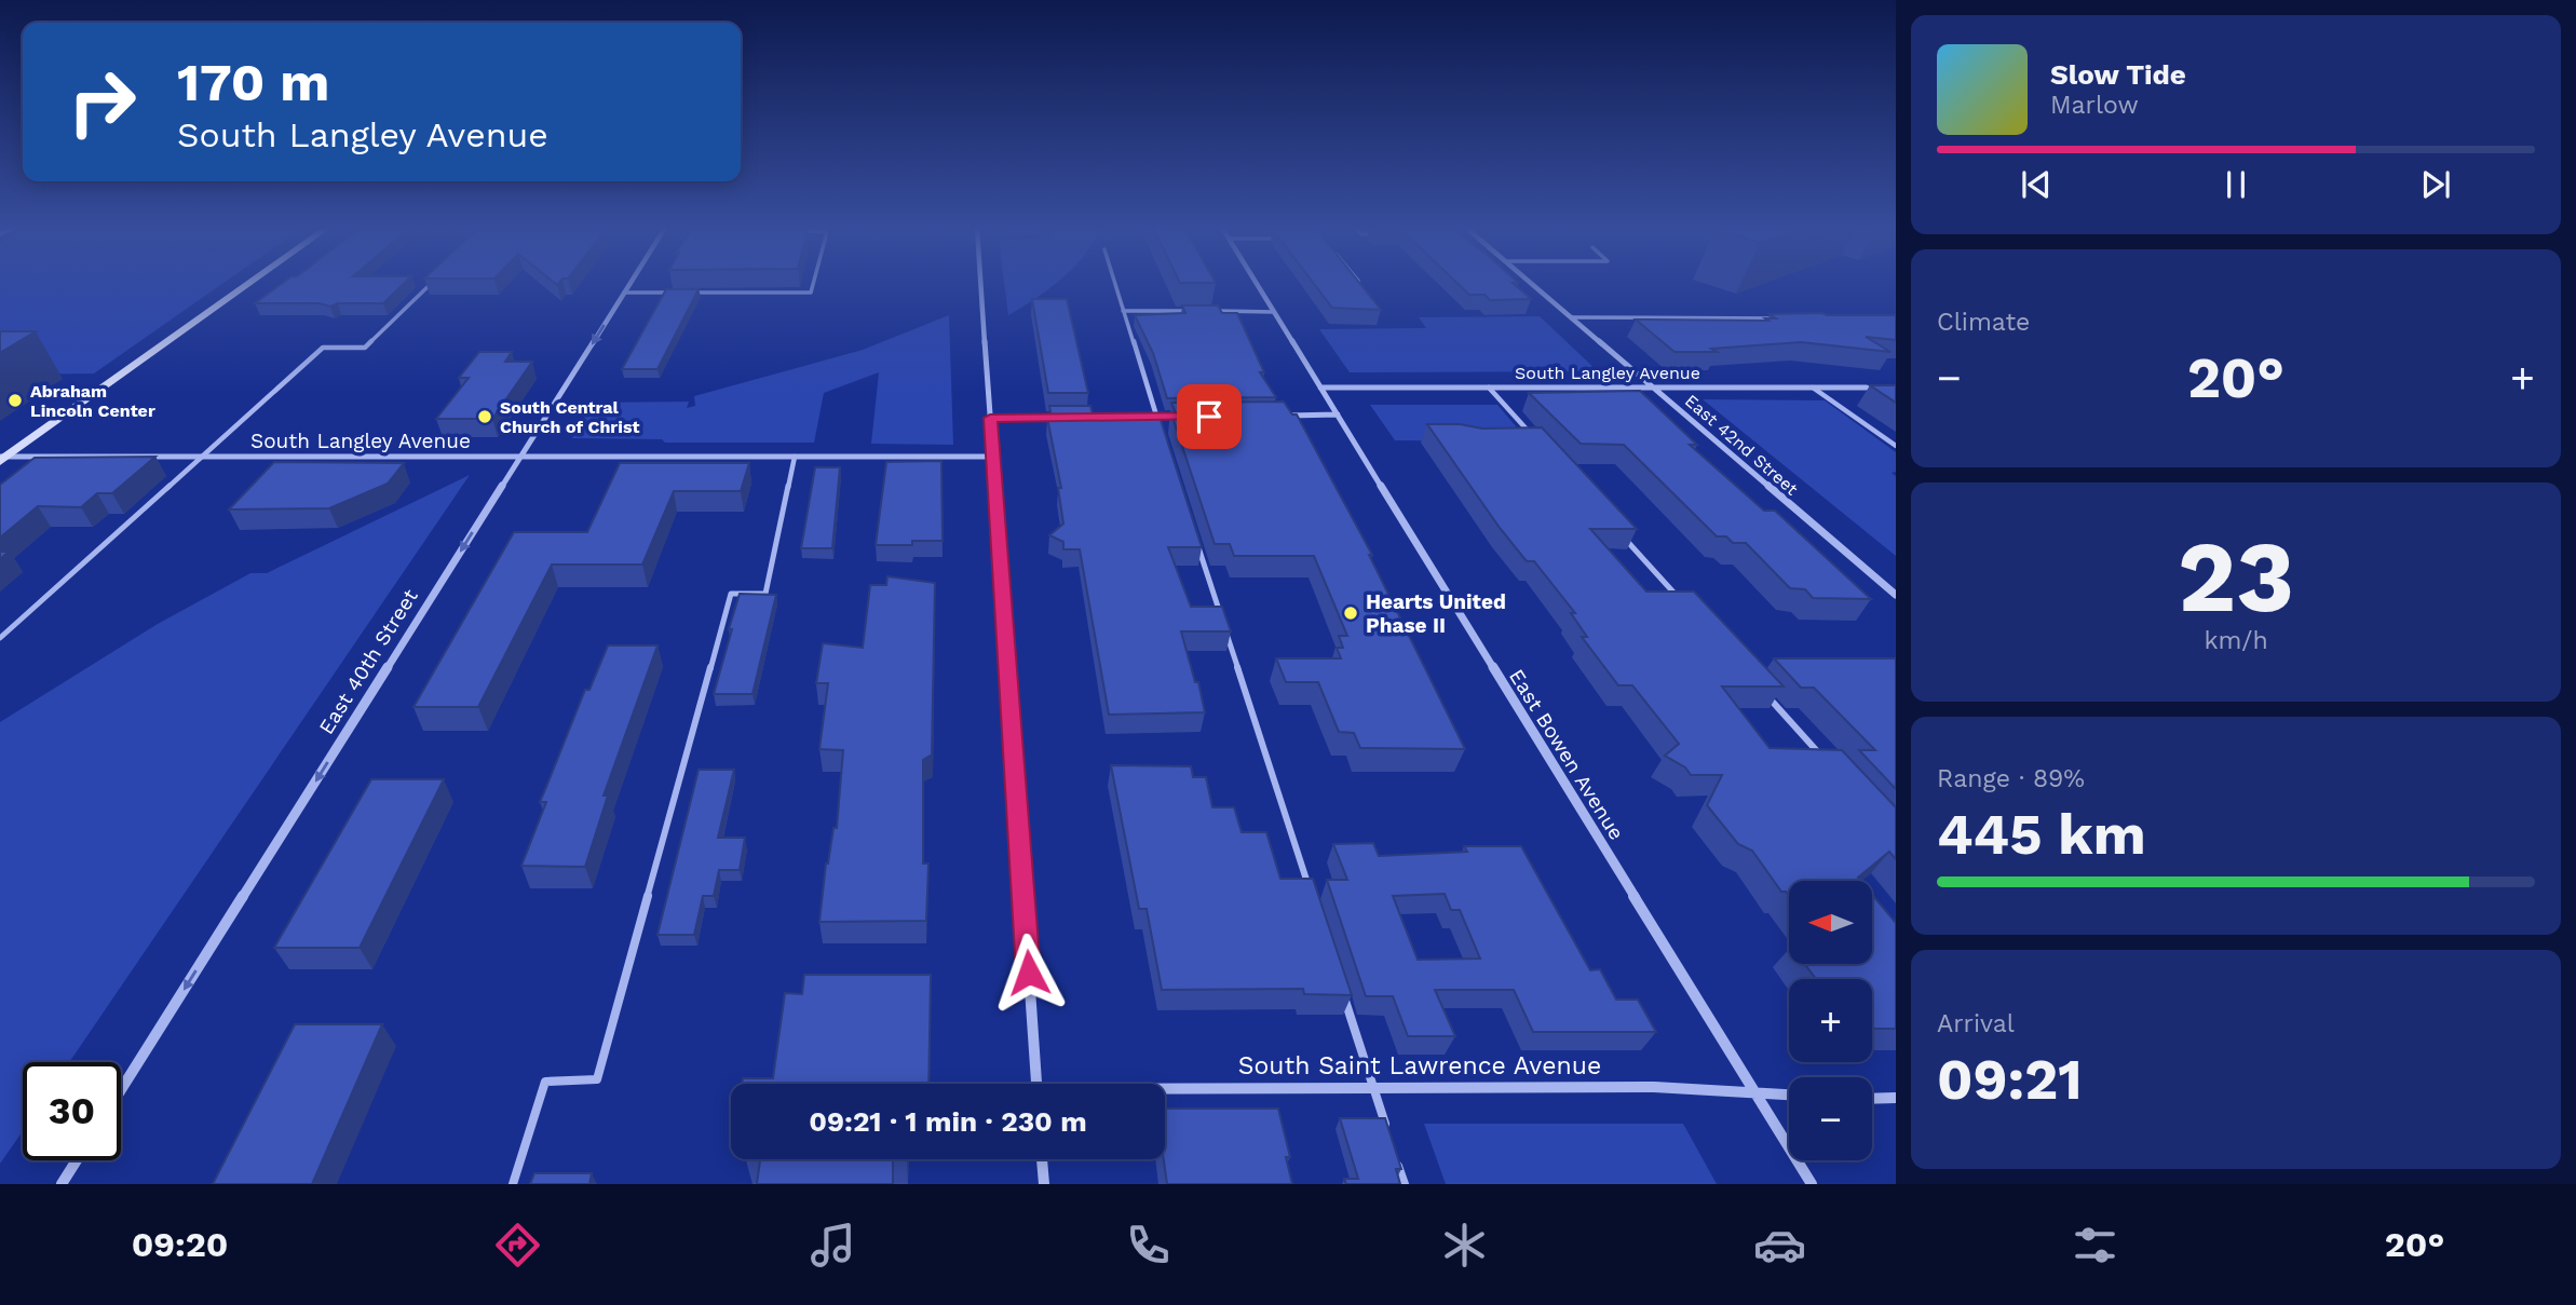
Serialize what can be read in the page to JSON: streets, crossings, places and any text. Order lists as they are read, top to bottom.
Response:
{
  "streets": {
    "street": [
      "South Langley Avenue",
      "East 42nd Street",
      "East 40th Street",
      "East Bowen Avenue",
      "South Saint Lawrence Avenue"
    ]
  },
  "crossings": [
    ["South Langley Avenue", "East 42nd Street"],
    ["South Langley Avenue", "East 40th Street"],
    ["South Langley Avenue", "East Bowen Avenue"],
    ["East Bowen Avenue", "South Saint Lawrence Avenue"]
  ],
  "one_way": ["East 40th Street"],
  "places": ["Abraham Lincoln Center", "South Central Church of Christ", "Hearts United Phase II"],
  "north": "left",
  "page": {
    "turn": ["170 m", "South Langley Avenue"],
    "song": ["Slow Tide", "Marlow"],
    "tile": [
      "Climate",
      ["23", "km/h"],
      ["Range · 89%", "445 km"],
      ["Arrival", "09:21"]
    ],
    "heat": ["−", "20°", "+"],
    "map_buttons": ["+", "−"],
    "limit": "30",
    "trip": "09:21 · 1 min · 230 m",
    "tabs": ["09:20", "20°"]
  }
}
